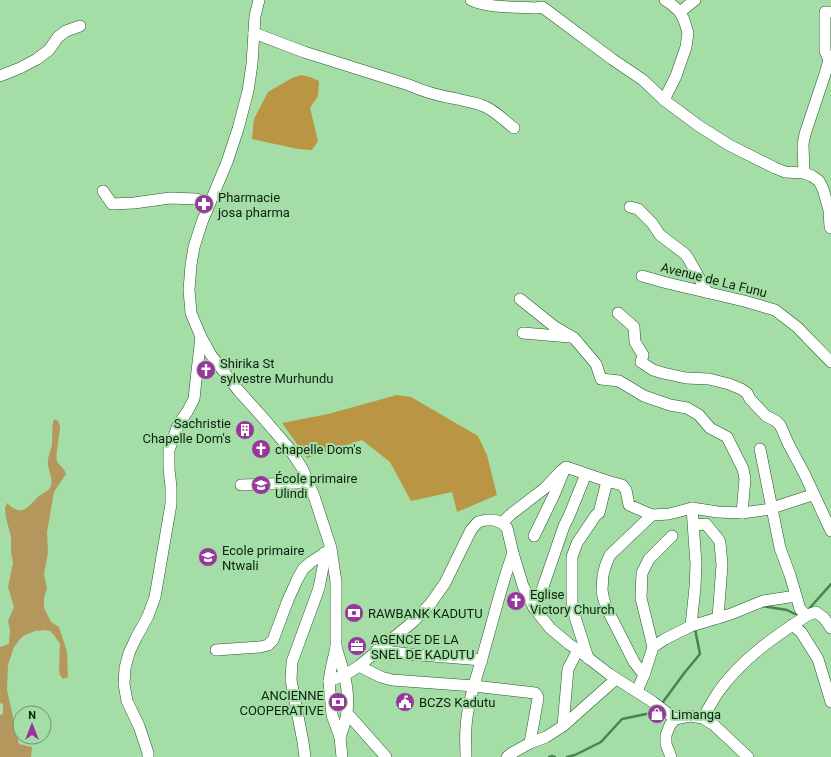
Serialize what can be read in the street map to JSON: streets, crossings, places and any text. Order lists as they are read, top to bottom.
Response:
{
  "streets": {
    "street": ["Avenue de La Funu"]
  },
  "places": {
    "pharmacy": ["Pharmacie josa pharma"],
    "church": ["Shirika St sylvestre Murhundu", "chapelle Dom's", "Eglise Victory Church"],
    "building": ["Sachristie Chapelle Dom's"],
    "school or university": ["École primaire Ulindi", "Ecole primaire Ntwali"],
    "bank": ["RAWBANK KADUTU", "ANCIENNE COOPERATIVE"],
    "office": ["AGENCE DE LA SNEL DE KADUTU"],
    "public building": ["BCZS Kadutu"],
    "shop": ["Limanga"]
  },
  "north": "top"
}
